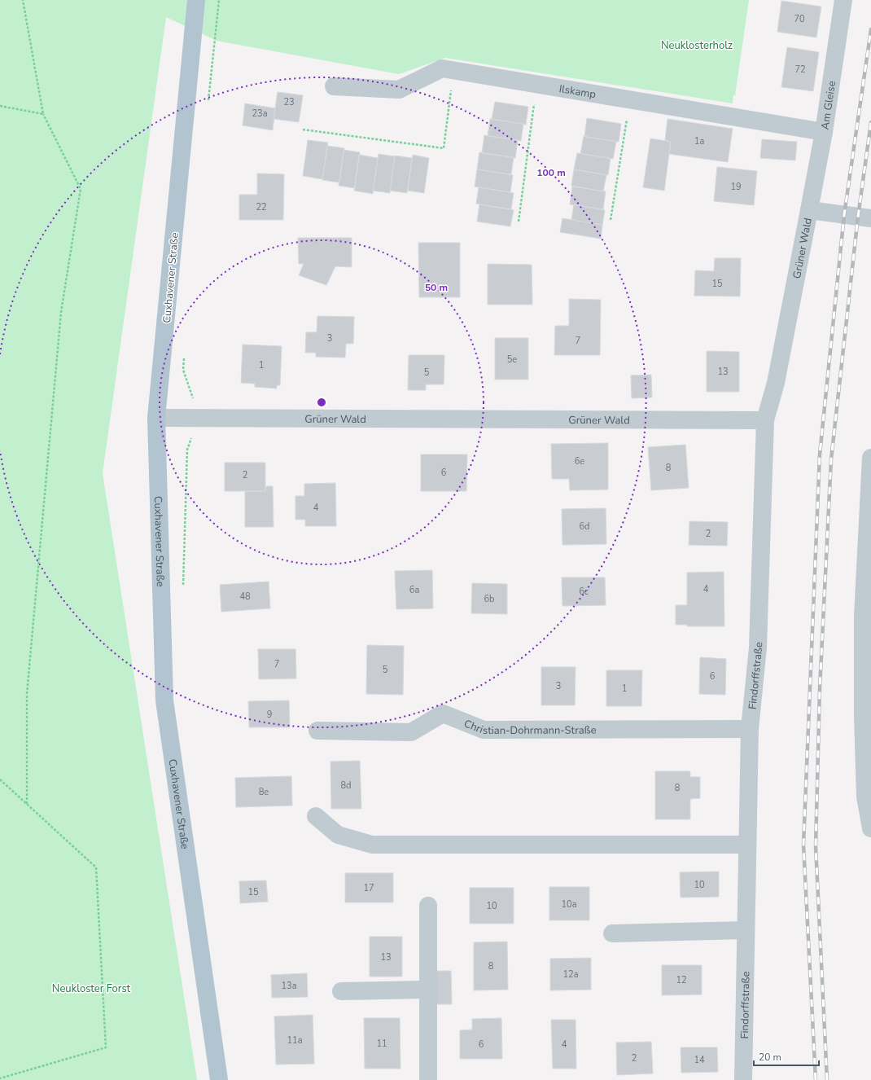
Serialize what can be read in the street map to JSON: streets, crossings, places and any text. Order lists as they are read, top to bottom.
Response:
{
  "streets": {
    "main road": ["Cuxhavener Straße"],
    "street": [
      "Ilskamp",
      "Am Gleise",
      "Grüner Wald",
      "Findorffstraße",
      "Christian-Dohrmann-Straße"
    ]
  },
  "crossings": [
    ["Ilskamp", "Am Gleise"],
    ["Am Gleise", "Grüner Wald"],
    ["Grüner Wald", "Cuxhavener Straße"],
    ["Grüner Wald", "Findorffstraße"],
    ["Findorffstraße", "Christian-Dohrmann-Straße"]
  ],
  "parks": ["Neuklosterholz", "Neukloster Forst"],
  "house_numbers": [
    "70",
    "72",
    "23",
    "23a",
    "1a",
    "19",
    "22",
    "15",
    "3",
    "7",
    "5e",
    "1",
    "13",
    "5",
    "6e",
    "8",
    "6",
    "2",
    "4",
    "6d",
    "2",
    "4",
    "6a",
    "6c",
    "48",
    "6b",
    "7",
    "5",
    "6",
    "3",
    "1",
    "9",
    "8d",
    "8",
    "8e",
    "10",
    "17",
    "15",
    "10a",
    "10",
    "13",
    "8",
    "12a",
    "12",
    "13a",
    "11a",
    "11",
    "6",
    "4",
    "2",
    "14"
  ],
  "scale_bar": "20 m",
  "rings": ["100 m", "50 m"]
}
